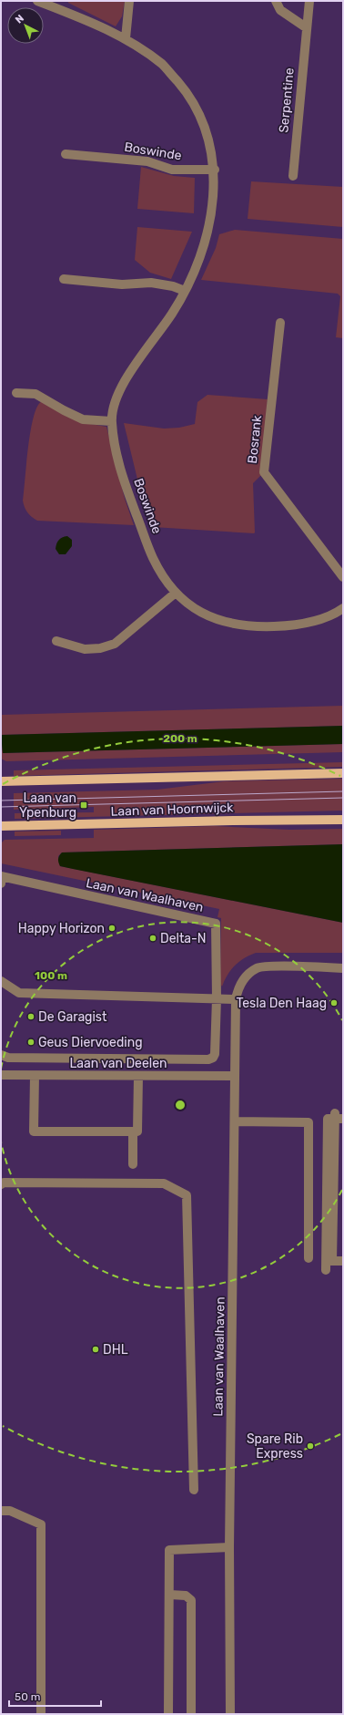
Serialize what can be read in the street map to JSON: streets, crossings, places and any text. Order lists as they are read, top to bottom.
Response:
{
  "streets": {
    "main road": ["Laan van Hoornwijck"],
    "street": [
      "Serpentine",
      "Boswinde",
      "Bosrank",
      "Laan van Waalhaven",
      "Laan van Deelen"
    ]
  },
  "crossings": [
    ["Laan van Waalhaven", "Laan van Deelen"]
  ],
  "places": {
    "transit": ["Laan van Ypenburg"],
    "other": [
      "Happy Horizon",
      "Delta-N",
      "Tesla Den Haag",
      "De Garagist",
      "Geus Diervoeding",
      "DHL",
      "Spare Rib Express"
    ]
  },
  "scale_bar": "50 m",
  "north": "top left",
  "rings": ["200 m", "100 m"]
}
